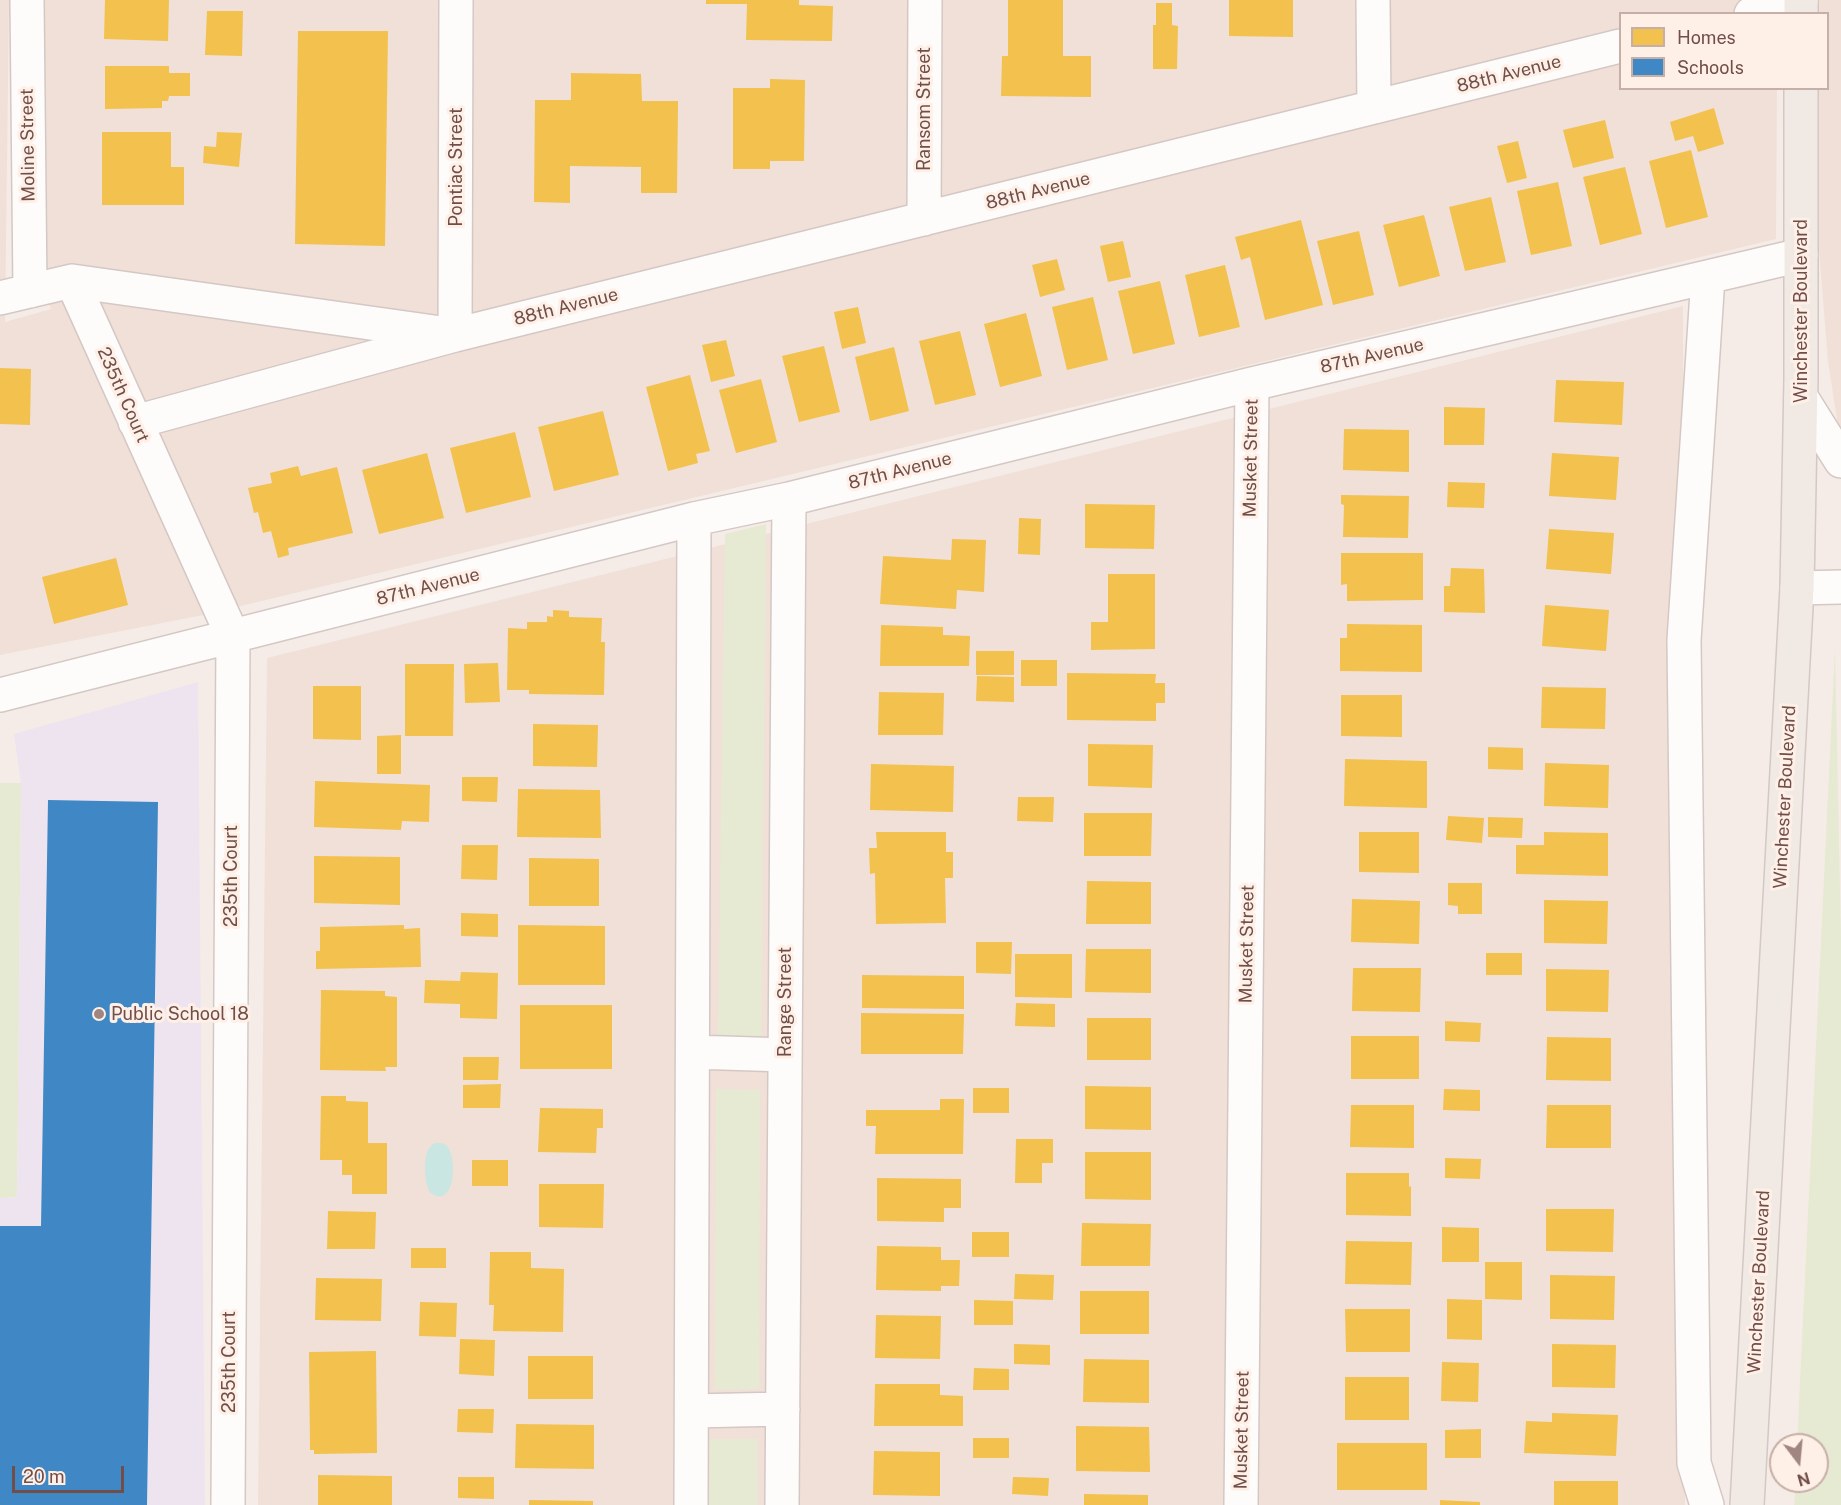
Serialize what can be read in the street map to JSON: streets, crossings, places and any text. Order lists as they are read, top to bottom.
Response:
{
  "streets": {
    "main road": ["Winchester Boulevard"],
    "street": [
      "88th Avenue",
      "Ransom Street",
      "Moline Street",
      "Pontiac Street",
      "87th Avenue",
      "235th Court",
      "Musket Street",
      "Range Street"
    ]
  },
  "crossings": [
    ["88th Avenue", "Ransom Street"],
    ["88th Avenue", "Moline Street"],
    ["88th Avenue", "Pontiac Street"],
    ["88th Avenue", "235th Court"],
    ["Winchester Boulevard", "87th Avenue"],
    ["87th Avenue", "235th Court"],
    ["87th Avenue", "Musket Street"],
    ["87th Avenue", "Range Street"]
  ],
  "places": ["Public School 18"],
  "legend": ["Homes", "Schools"],
  "scale_bar": "20 m",
  "north": "bottom"
}
